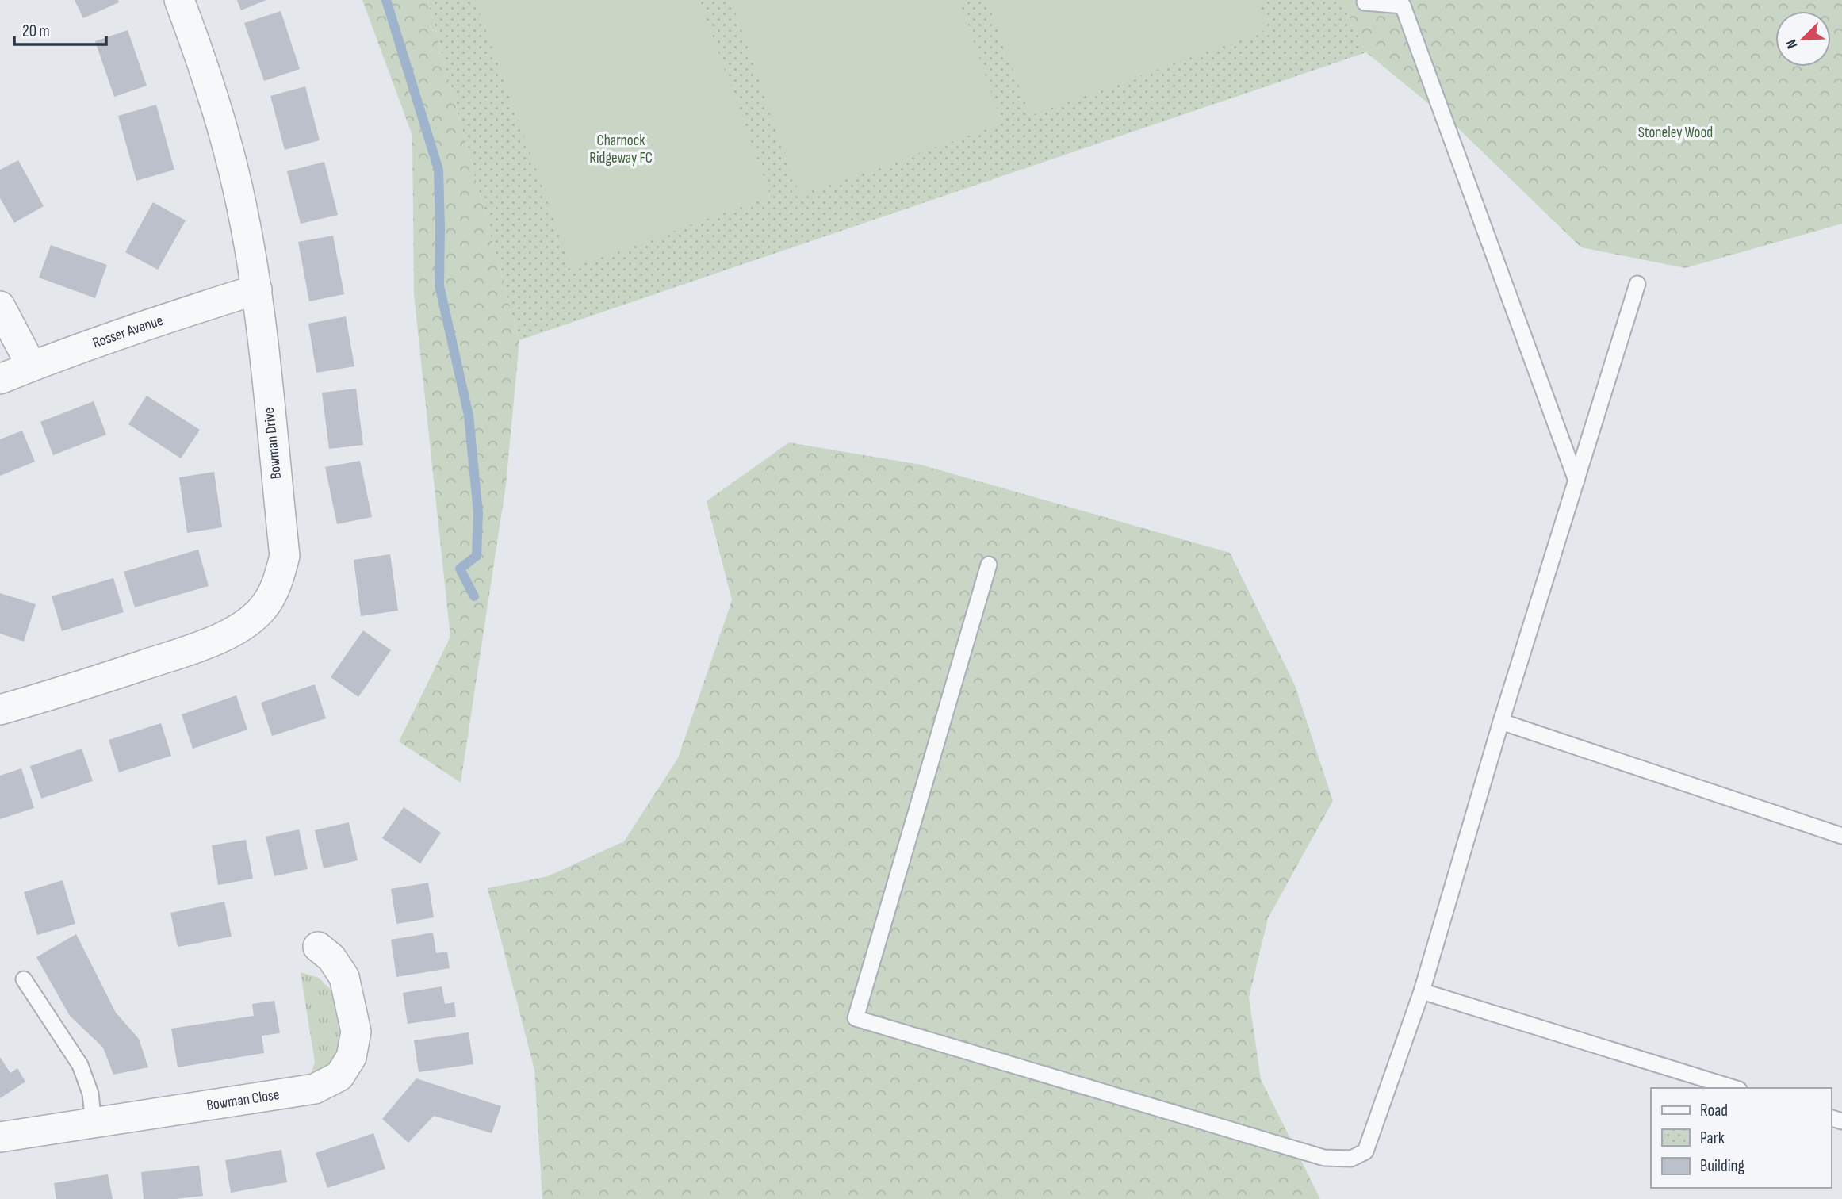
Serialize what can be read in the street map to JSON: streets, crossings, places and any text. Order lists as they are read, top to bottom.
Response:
{
  "streets": {
    "street": ["Rosser Avenue", "Bowman Drive", "Bowman Close"]
  },
  "crossings": [
    ["Rosser Avenue", "Bowman Drive"]
  ],
  "parks": ["Stoneley Wood", "Charnock Ridgeway FC"],
  "legend": ["Road", "Park", "Building"],
  "scale_bar": "20 m",
  "north": "bottom left"
}
